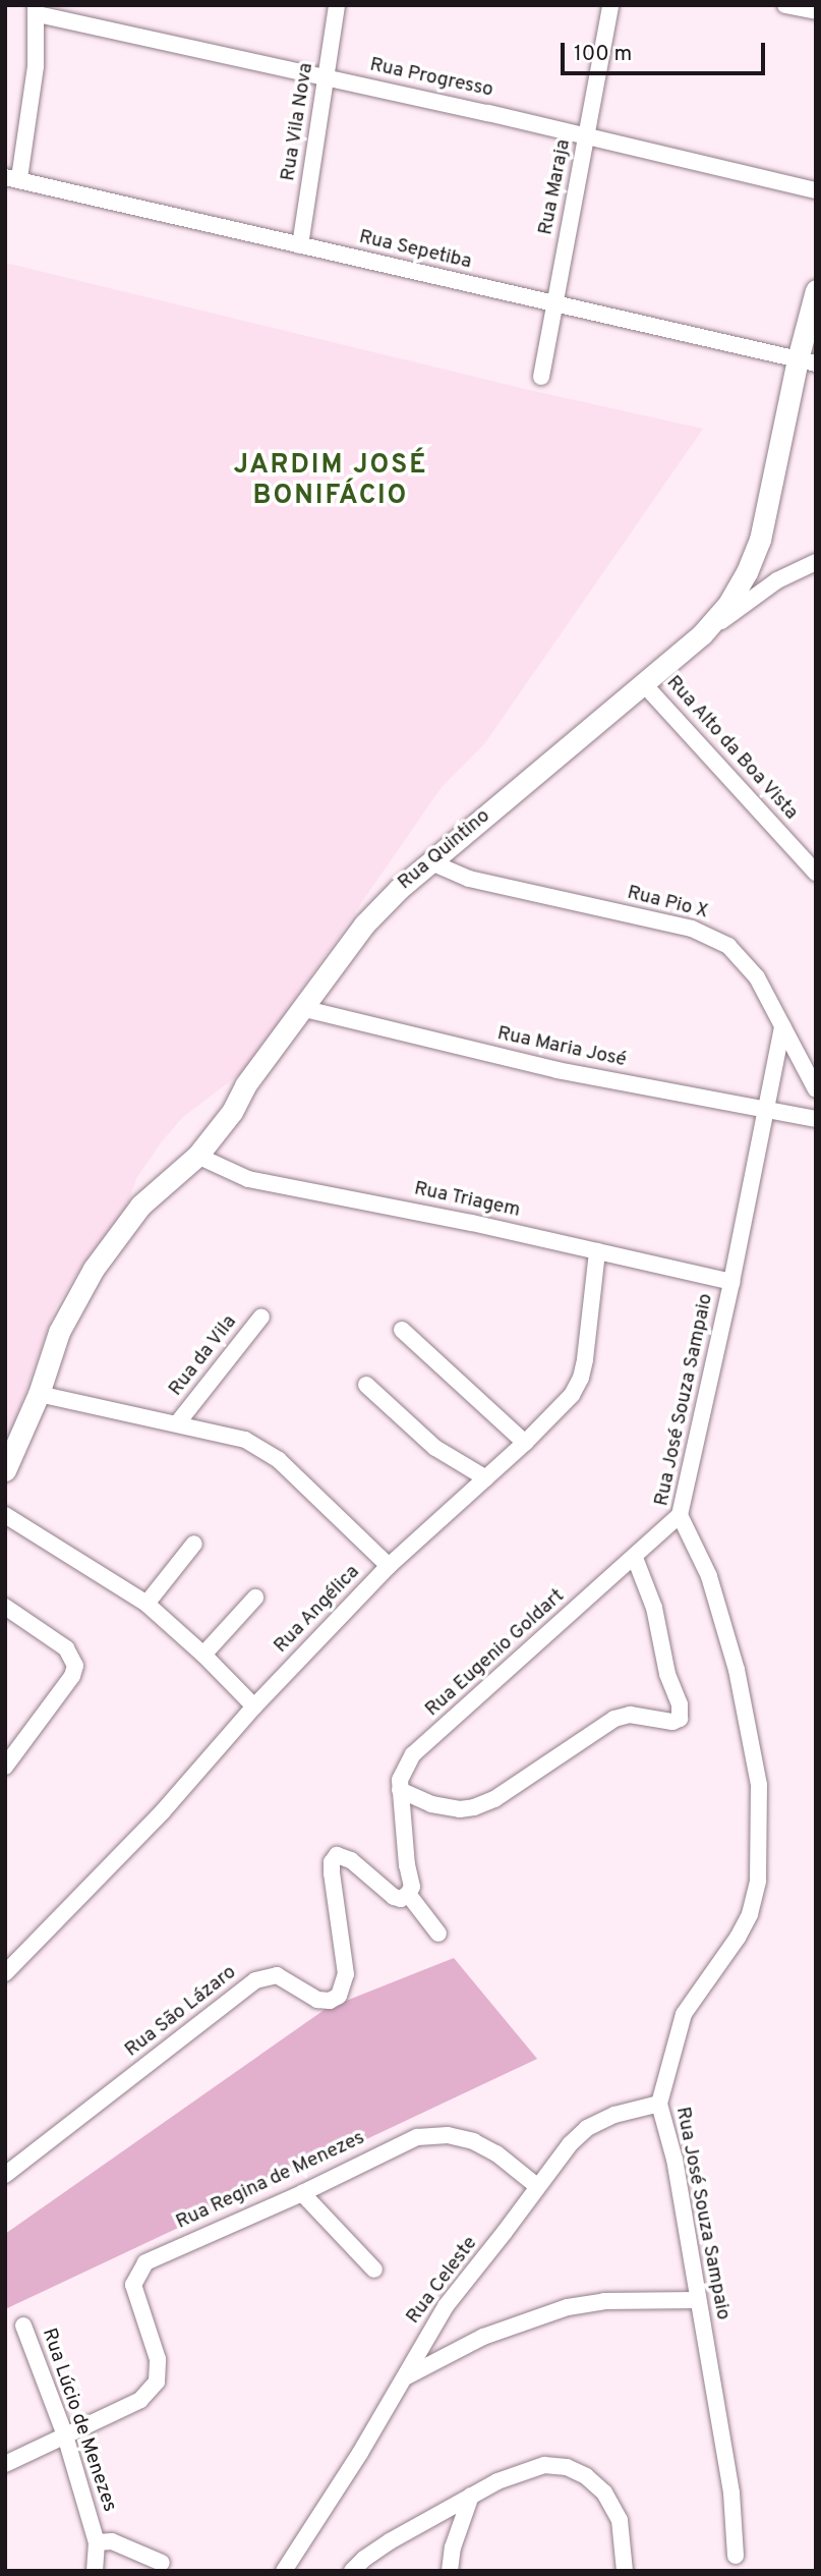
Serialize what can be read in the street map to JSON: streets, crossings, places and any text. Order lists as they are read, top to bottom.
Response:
{
  "streets": {
    "main road": ["Rua Quintino"],
    "street": [
      "Rua Progresso",
      "Rua Vila Nova",
      "Rua Maraja",
      "Rua Sepetiba",
      "Rua Alto da Boa Vista",
      "Rua Pio X",
      "Rua Maria José",
      "Rua Triagem",
      "Rua da Vila",
      "Rua José Souza Sampaio",
      "Rua Angélica",
      "Rua Eugenio Goldart",
      "Rua São Lázaro",
      "Rua Regina de Menezes",
      "Rua Celeste",
      "Rua Lúcio de Menezes"
    ]
  },
  "crossings": [
    ["Rua Progresso", "Rua Vila Nova"],
    ["Rua Progresso", "Rua Maraja"],
    ["Rua Vila Nova", "Rua Sepetiba"],
    ["Rua Maraja", "Rua Sepetiba"],
    ["Rua Alto da Boa Vista", "Rua Quintino"],
    ["Rua Quintino", "Rua Pio X"],
    ["Rua Quintino", "Rua Maria José"],
    ["Rua Quintino", "Rua Triagem"],
    ["Rua Pio X", "Rua José Souza Sampaio"],
    ["Rua Maria José", "Rua José Souza Sampaio"],
    ["Rua Triagem", "Rua José Souza Sampaio"],
    ["Rua Triagem", "Rua Angélica"],
    ["Rua José Souza Sampaio", "Rua Eugenio Goldart"],
    ["Rua José Souza Sampaio", "Rua Celeste"],
    ["Rua Eugenio Goldart", "Rua São Lázaro"],
    ["Rua Regina de Menezes", "Rua Celeste"],
    ["Rua Regina de Menezes", "Rua Lúcio de Menezes"]
  ],
  "districts": ["JARDIM JOSÉ BONIFÁCIO"],
  "scale_bar": "100 m"
}
